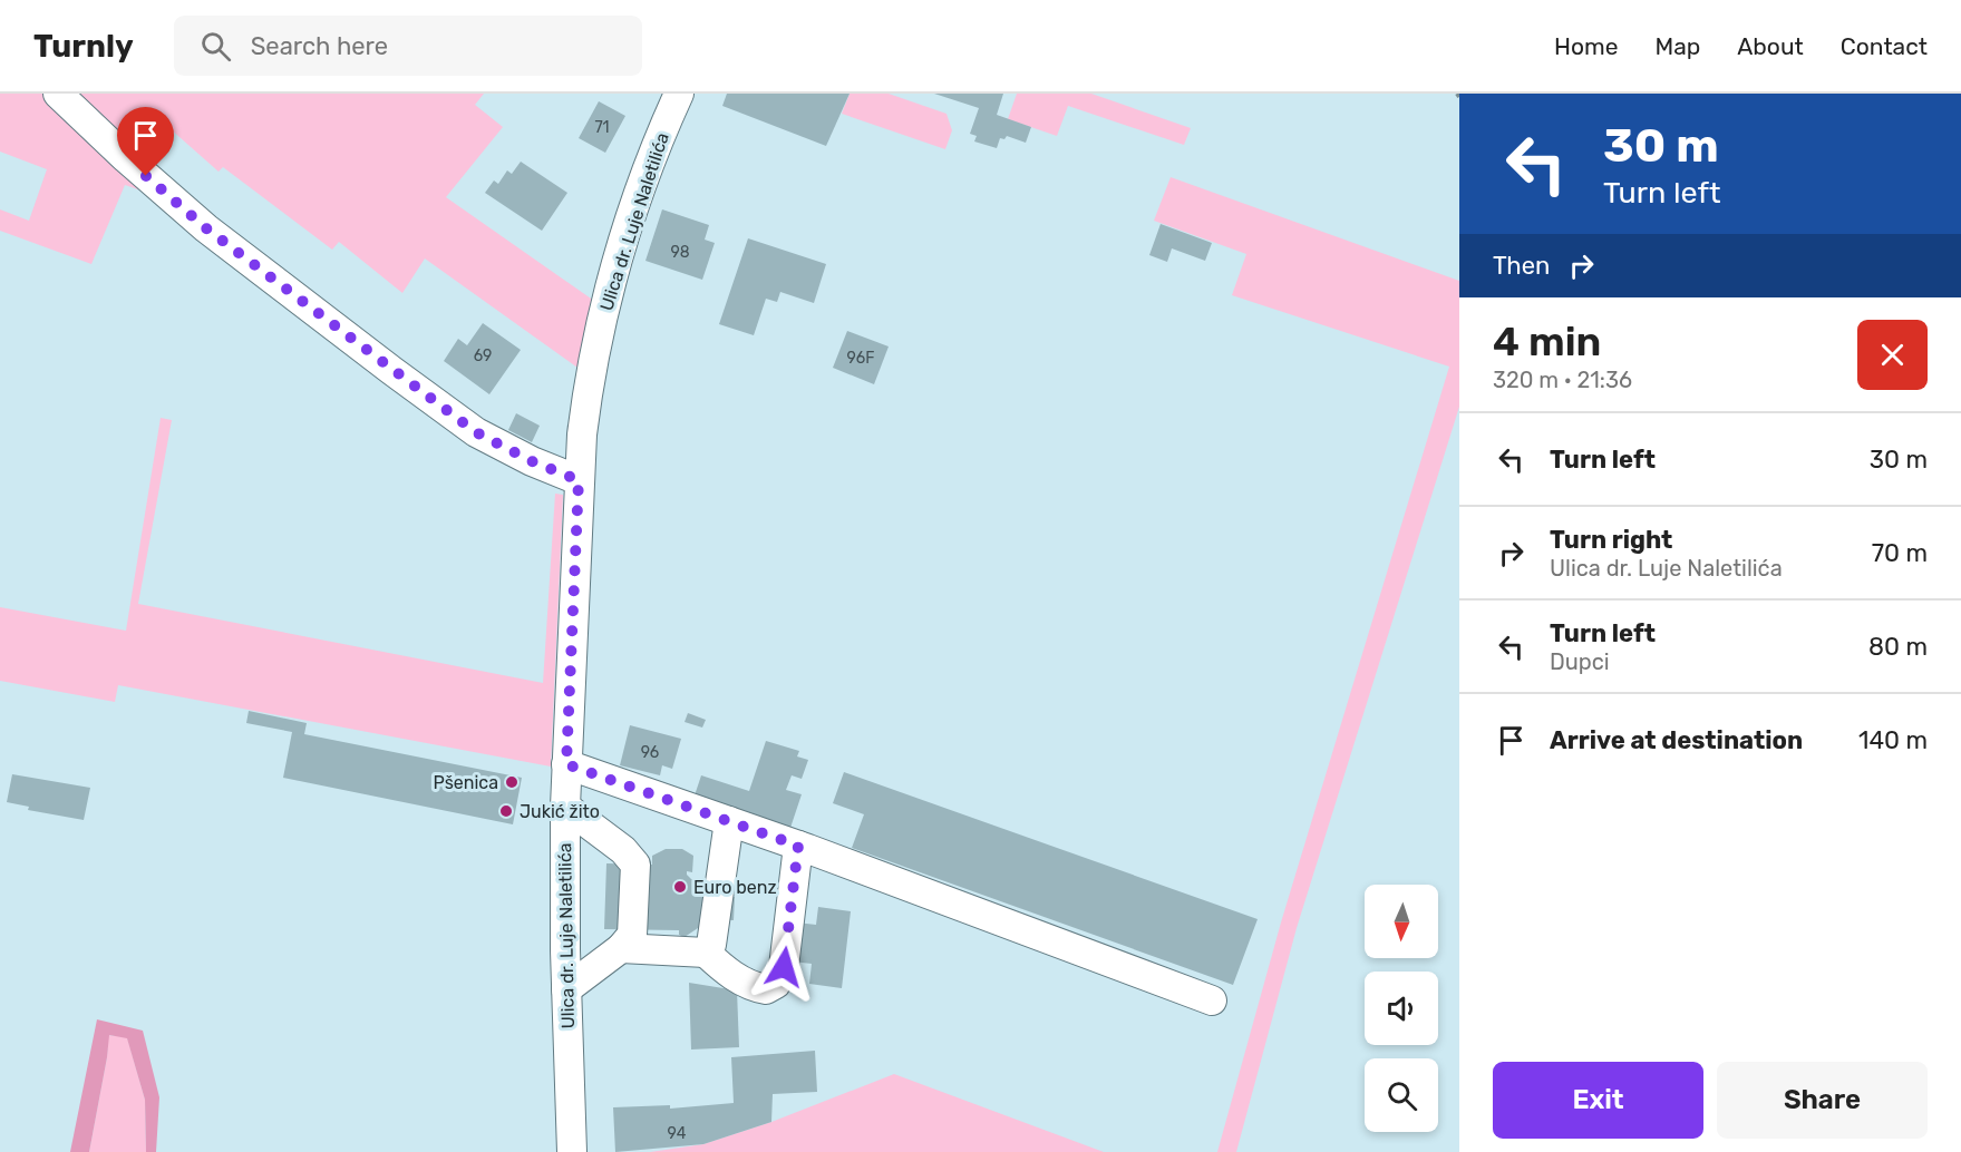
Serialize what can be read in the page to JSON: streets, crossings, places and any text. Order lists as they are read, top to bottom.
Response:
{
  "streets": {
    "street": ["Ulica dr. Luje Naletilića"]
  },
  "places": ["Pšenica", "Jukić žito", "Euro benz"],
  "house_numbers": [
    "71",
    "98",
    "69",
    "96F",
    "96",
    "94"
  ],
  "north": "bottom",
  "page": {
    "header": "Turnly",
    "search": "Search here",
    "nav": [
      "Home",
      "Map",
      "About",
      "Contact"
    ],
    "turn": ["30 m", "Turn left"],
    "then": "Then",
    "heading": ["4 min", "320 m · 21:36"],
    "list": [
      {
        "name": "Turn left",
        "value": "30 m"
      },
      {
        "name": "Turn right",
        "note": "Ulica dr. Luje Naletilića",
        "value": "70 m"
      },
      {
        "name": "Turn left",
        "note": "Dupci",
        "value": "80 m"
      },
      {
        "name": "Arrive at destination",
        "value": "140 m"
      }
    ],
    "buttons": ["Exit", "Share"]
  }
}
